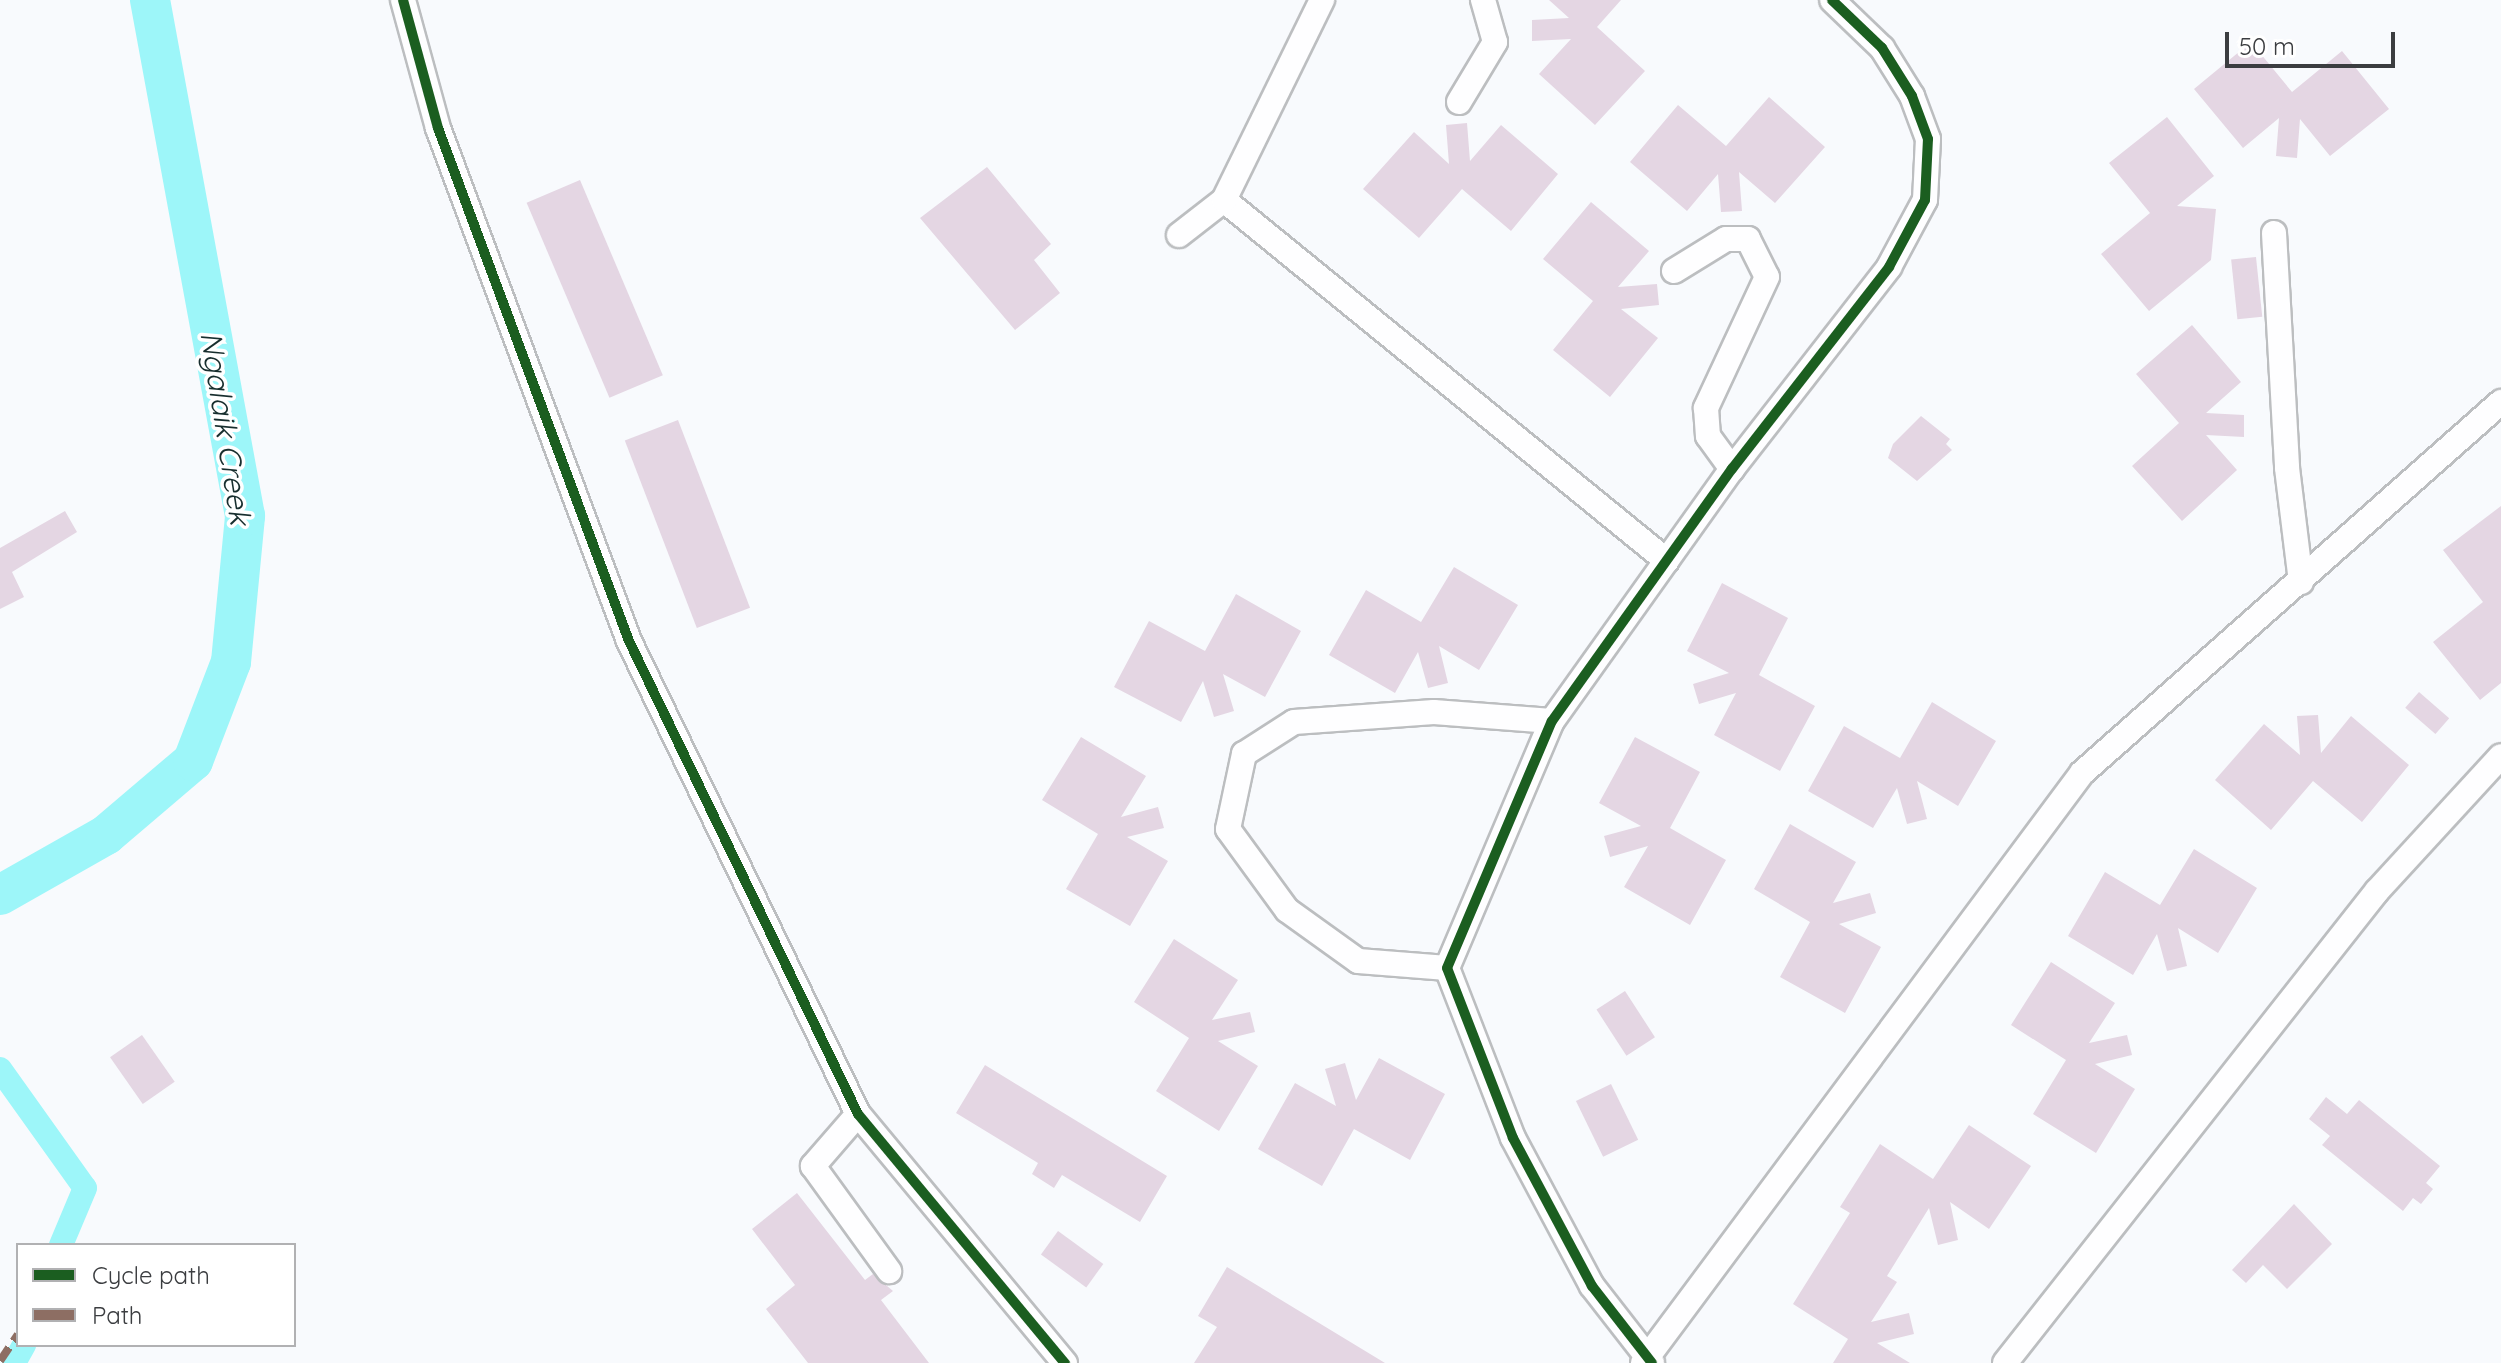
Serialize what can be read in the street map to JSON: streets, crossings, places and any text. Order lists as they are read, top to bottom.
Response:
{
  "water": ["Ngalaik Creek"],
  "legend": ["Cycle path", "Path"],
  "scale_bar": "50 m"
}
